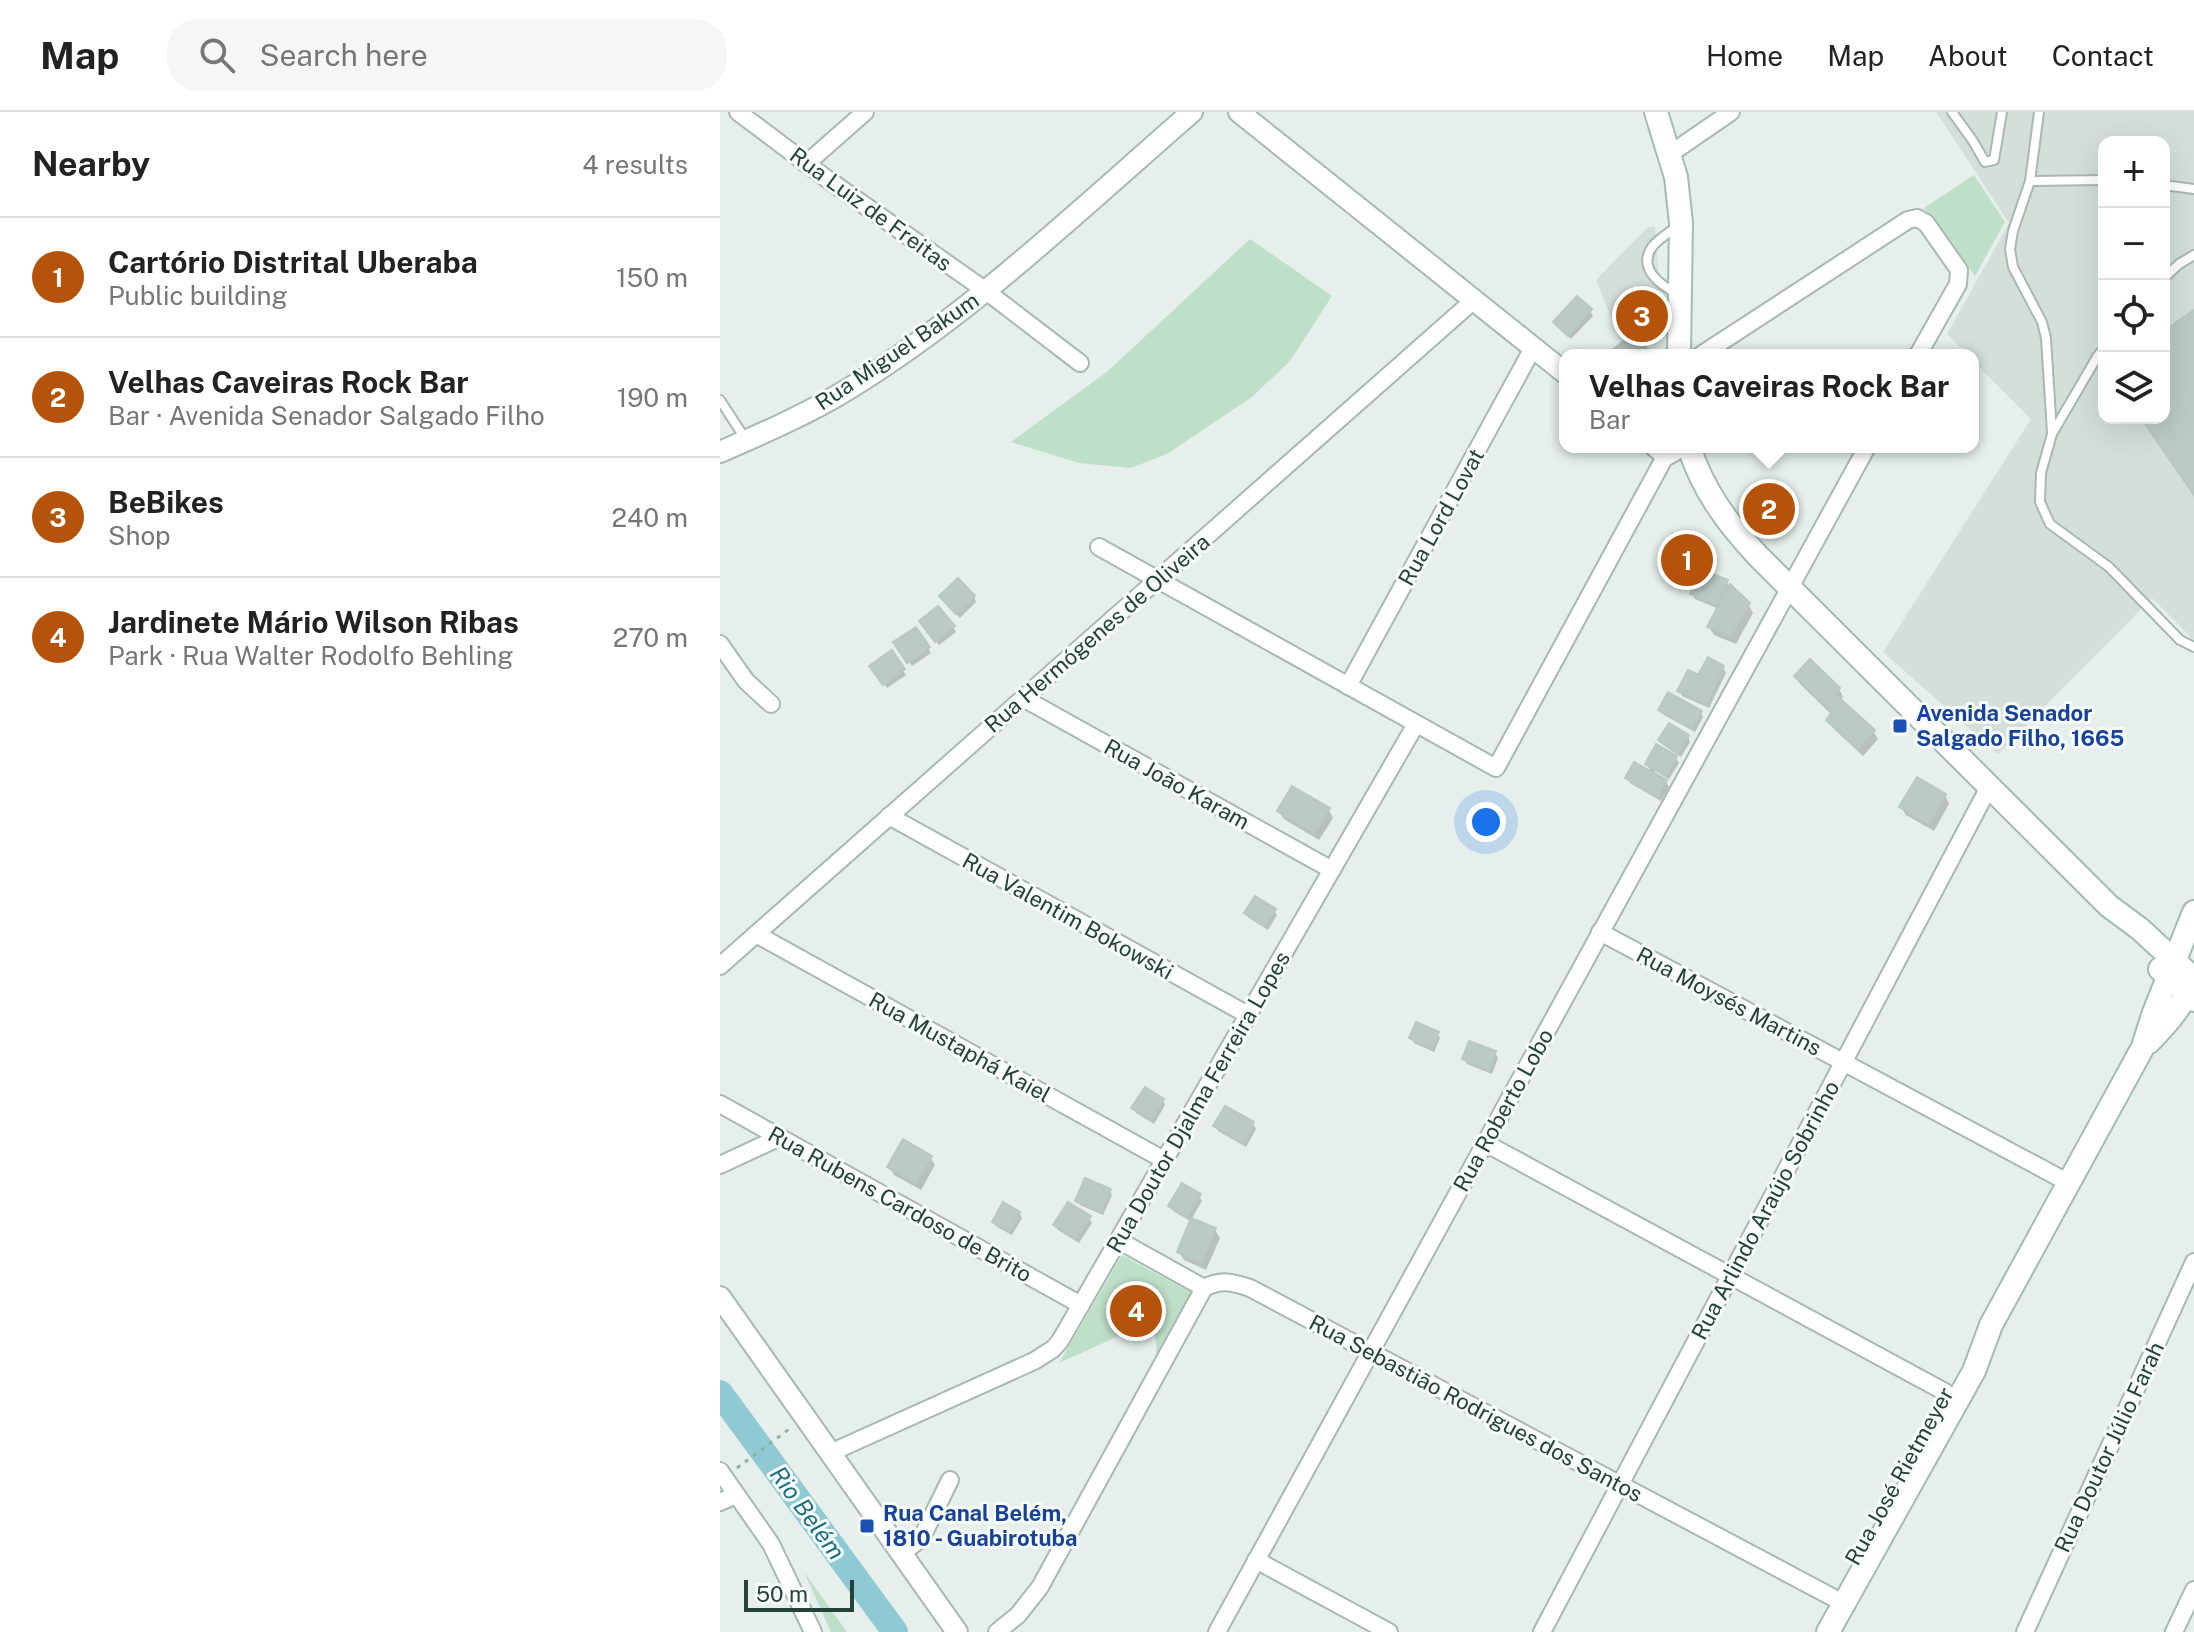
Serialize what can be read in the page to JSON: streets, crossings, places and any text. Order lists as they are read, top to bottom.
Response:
{
  "streets": {
    "main road": ["Rua José Rietmeyer"],
    "street": [
      "Rua Luiz de Freitas",
      "Rua Miguel Bakum",
      "Rua Lord Lovat",
      "Rua Hermógenes de Oliveira",
      "Rua João Karam",
      "Rua Valentim Bokowski",
      "Rua Moysés Martins",
      "Rua Mustaphá Kaiel",
      "Rua Doutor Djalma Ferreira Lopes",
      "Rua Roberto Lobo",
      "Rua Rubens Cardoso de Brito",
      "Rua Arlindo Araújo Sobrinho",
      "Rua Sebastião Rodrigues dos Santos",
      "Rua Doutor Júlio Farah"
    ]
  },
  "crossings": [
    ["Rua Luiz de Freitas", "Rua Miguel Bakum"],
    ["Rua Hermógenes de Oliveira", "Rua João Karam"],
    ["Rua Hermógenes de Oliveira", "Rua Valentim Bokowski"],
    ["Rua Hermógenes de Oliveira", "Rua Mustaphá Kaiel"],
    ["Rua João Karam", "Rua Doutor Djalma Ferreira Lopes"],
    ["Rua Valentim Bokowski", "Rua Doutor Djalma Ferreira Lopes"],
    ["Rua Moysés Martins", "Rua Roberto Lobo"],
    ["Rua Moysés Martins", "Rua Arlindo Araújo Sobrinho"],
    ["Rua Moysés Martins", "Rua José Rietmeyer"],
    ["Rua Mustaphá Kaiel", "Rua Doutor Djalma Ferreira Lopes"],
    ["Rua Doutor Djalma Ferreira Lopes", "Rua Rubens Cardoso de Brito"],
    ["Rua Roberto Lobo", "Rua Sebastião Rodrigues dos Santos"],
    ["Rua Arlindo Araújo Sobrinho", "Rua Sebastião Rodrigues dos Santos"],
    ["Rua Sebastião Rodrigues dos Santos", "Rua José Rietmeyer"]
  ],
  "water": ["Rio Belém"],
  "places": {
    "transit": ["Avenida Senador Salgado Filho, 1665", "Rua Canal Belém, 1810 - Guabirotuba"]
  },
  "scale_bar": "50 m",
  "page": {
    "header": "Map",
    "search": "Search here",
    "nav": [
      "Home",
      "Map",
      "About",
      "Contact"
    ],
    "heading": ["Nearby", "4 results"],
    "map_buttons": ["+", "−"],
    "list": [
      {
        "mark": "1",
        "name": "Cartório Distrital Uberaba",
        "note": "Public building",
        "value": "150 m"
      },
      {
        "mark": "2",
        "name": "Velhas Caveiras Rock Bar",
        "note": "Bar · Avenida Senador Salgado Filho",
        "value": "190 m"
      },
      {
        "mark": "3",
        "name": "BeBikes",
        "note": "Shop",
        "value": "240 m"
      },
      {
        "mark": "4",
        "name": "Jardinete Mário Wilson Ribas",
        "note": "Park · Rua Walter Rodolfo Behling",
        "value": "270 m"
      }
    ],
    "pins": [
      "3",
      "2",
      "1",
      "4"
    ],
    "popup": ["Velhas Caveiras Rock Bar", "Bar"],
    "scale": "50 m"
  }
}
